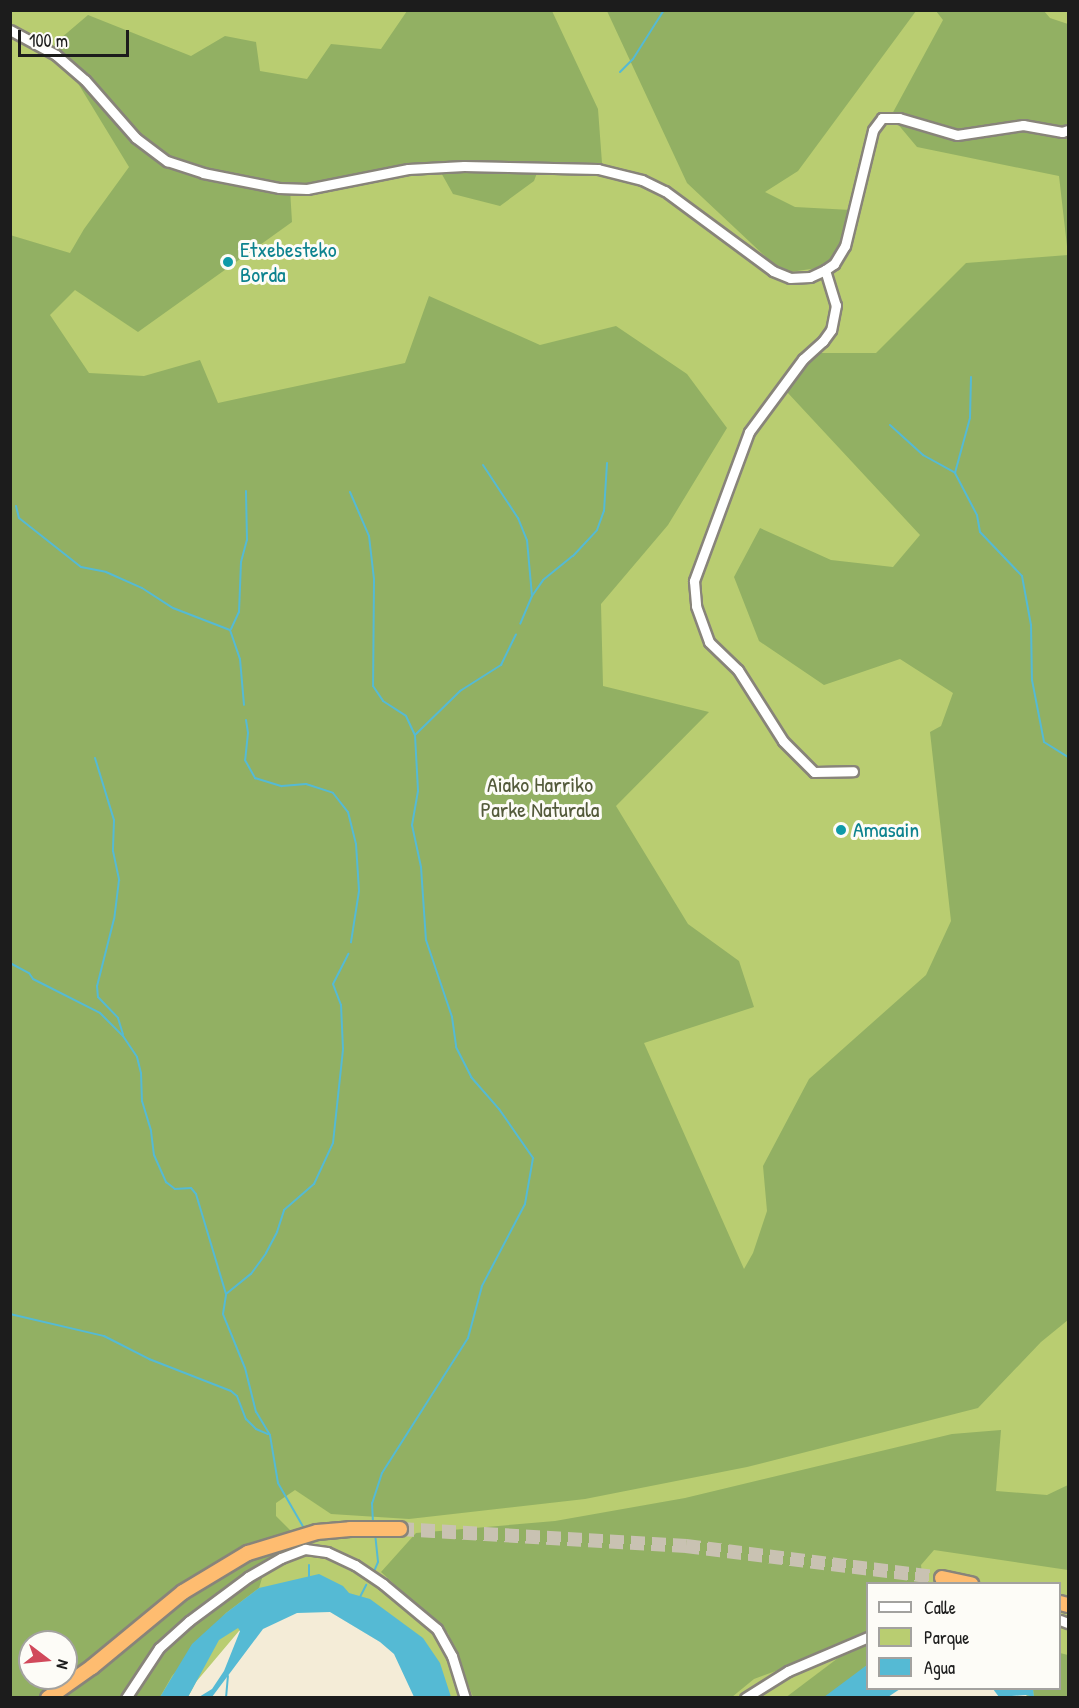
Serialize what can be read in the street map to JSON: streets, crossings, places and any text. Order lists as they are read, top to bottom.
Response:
{
  "parks": ["Aiako Harriko Parke Naturala"],
  "places": ["Etxebesteko Borda", "Amasain"],
  "legend": ["Calle", "Parque", "Agua"],
  "scale_bar": "100 m",
  "north": "right"
}
